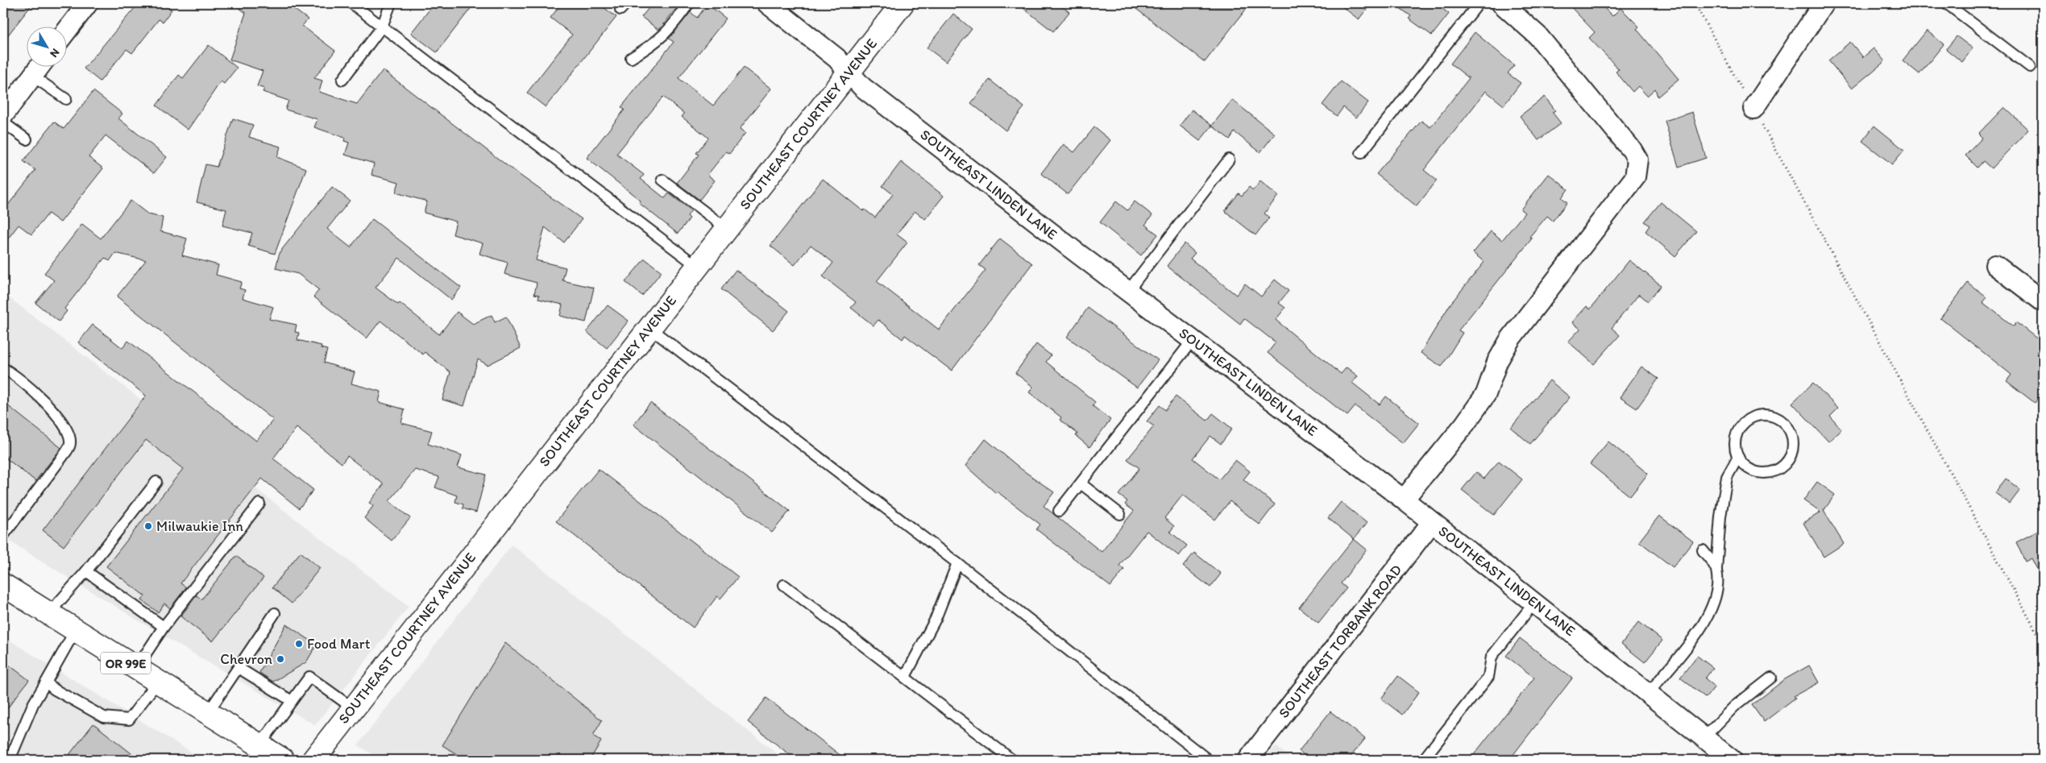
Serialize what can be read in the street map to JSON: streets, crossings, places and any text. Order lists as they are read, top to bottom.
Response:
{
  "streets": {
    "street": [
      "SOUTHEAST COURTNEY AVENUE",
      "SOUTHEAST LINDEN LANE",
      "SOUTHEAST TORBANK ROAD",
      "OR 99E"
    ]
  },
  "crossings": [
    ["SOUTHEAST COURTNEY AVENUE", "SOUTHEAST LINDEN LANE"],
    ["SOUTHEAST LINDEN LANE", "SOUTHEAST TORBANK ROAD"]
  ],
  "places": ["Milwaukie Inn", "Food Mart", "Chevron"],
  "north": "bottom right"
}
